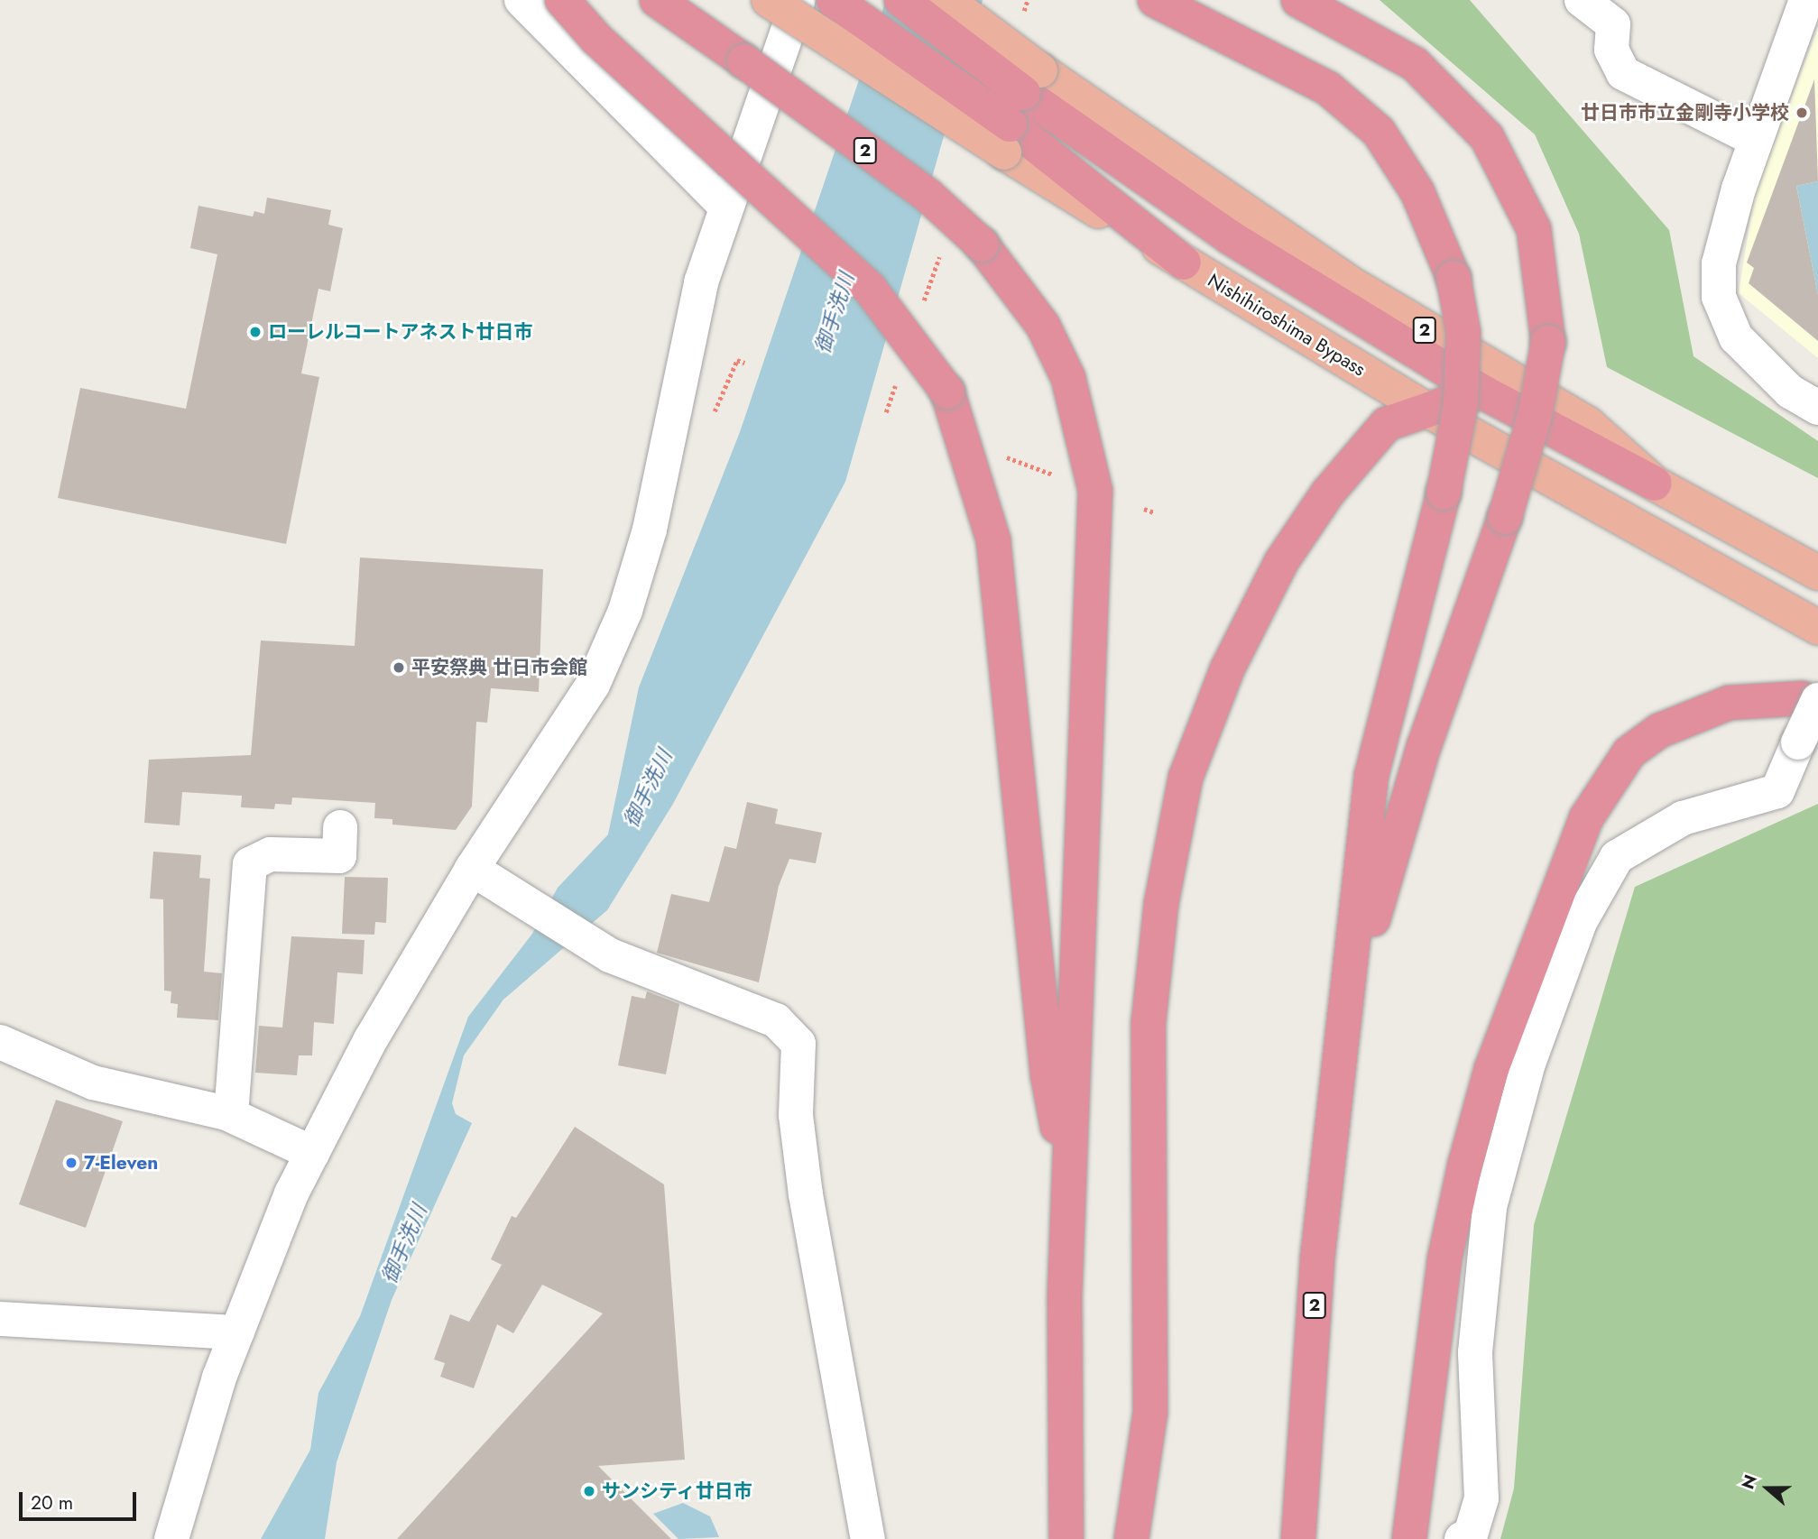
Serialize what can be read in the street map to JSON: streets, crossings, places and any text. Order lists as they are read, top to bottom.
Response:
{
  "streets": {
    "highway": ["2", "Nishihiroshima Bypass"]
  },
  "water": ["御手洗川"],
  "places": [
    "廿日市市立金剛寺小学校",
    "ローレルコートアネスト廿日市",
    "平安祭典 廿日市会館",
    "7-Eleven",
    "サンシティ廿日市"
  ],
  "scale_bar": "20 m",
  "north": "left"
}
